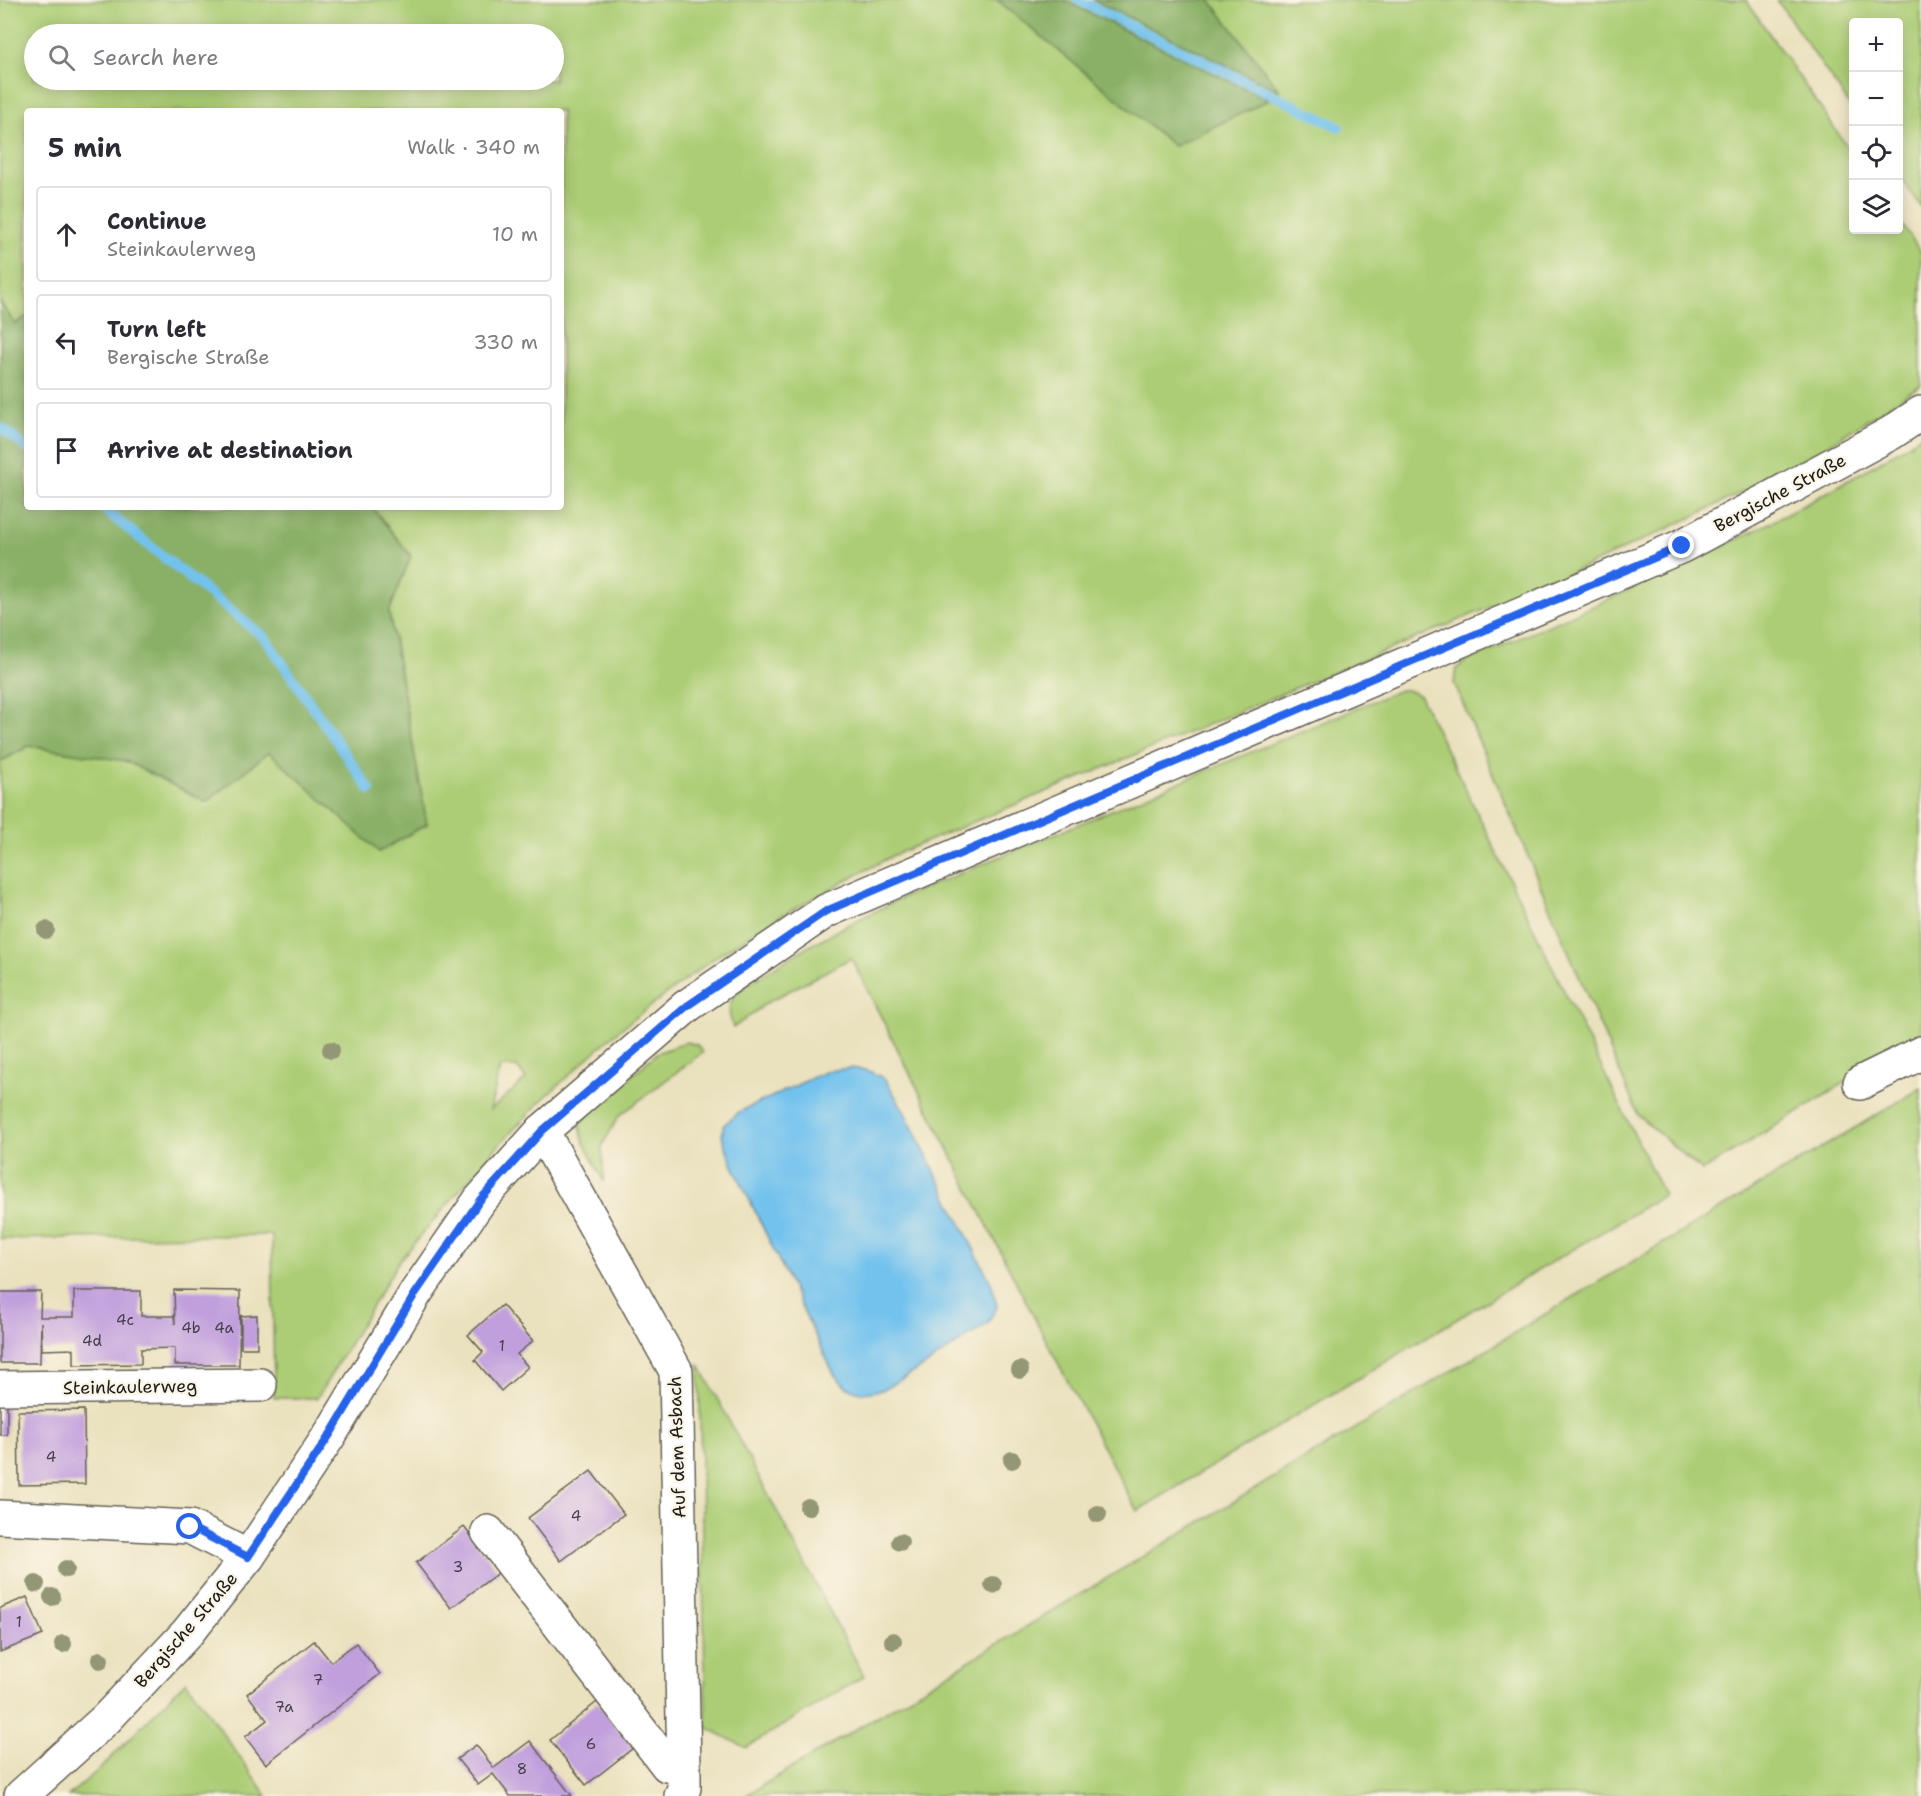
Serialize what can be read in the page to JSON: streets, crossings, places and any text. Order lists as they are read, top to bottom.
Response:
{
  "streets": {
    "main road": ["Bergische Straße", "Steinkaulerweg", "Auf dem Asbach"]
  },
  "crossings": [
    ["Bergische Straße", "Auf dem Asbach"]
  ],
  "house_numbers": [
    "4c",
    "4b",
    "4a",
    "4d",
    "1",
    "4",
    "4",
    "3",
    "1",
    "7",
    "7a",
    "6",
    "8"
  ],
  "page": {
    "map_buttons": ["+", "−"],
    "search": "Search here",
    "heading": ["5 min", "Walk · 340 m"],
    "list": [
      ["Continue", "Steinkaulerweg", "10 m"],
      ["Turn left", "Bergische Straße", "330 m"],
      "Arrive at destination"
    ]
  }
}
